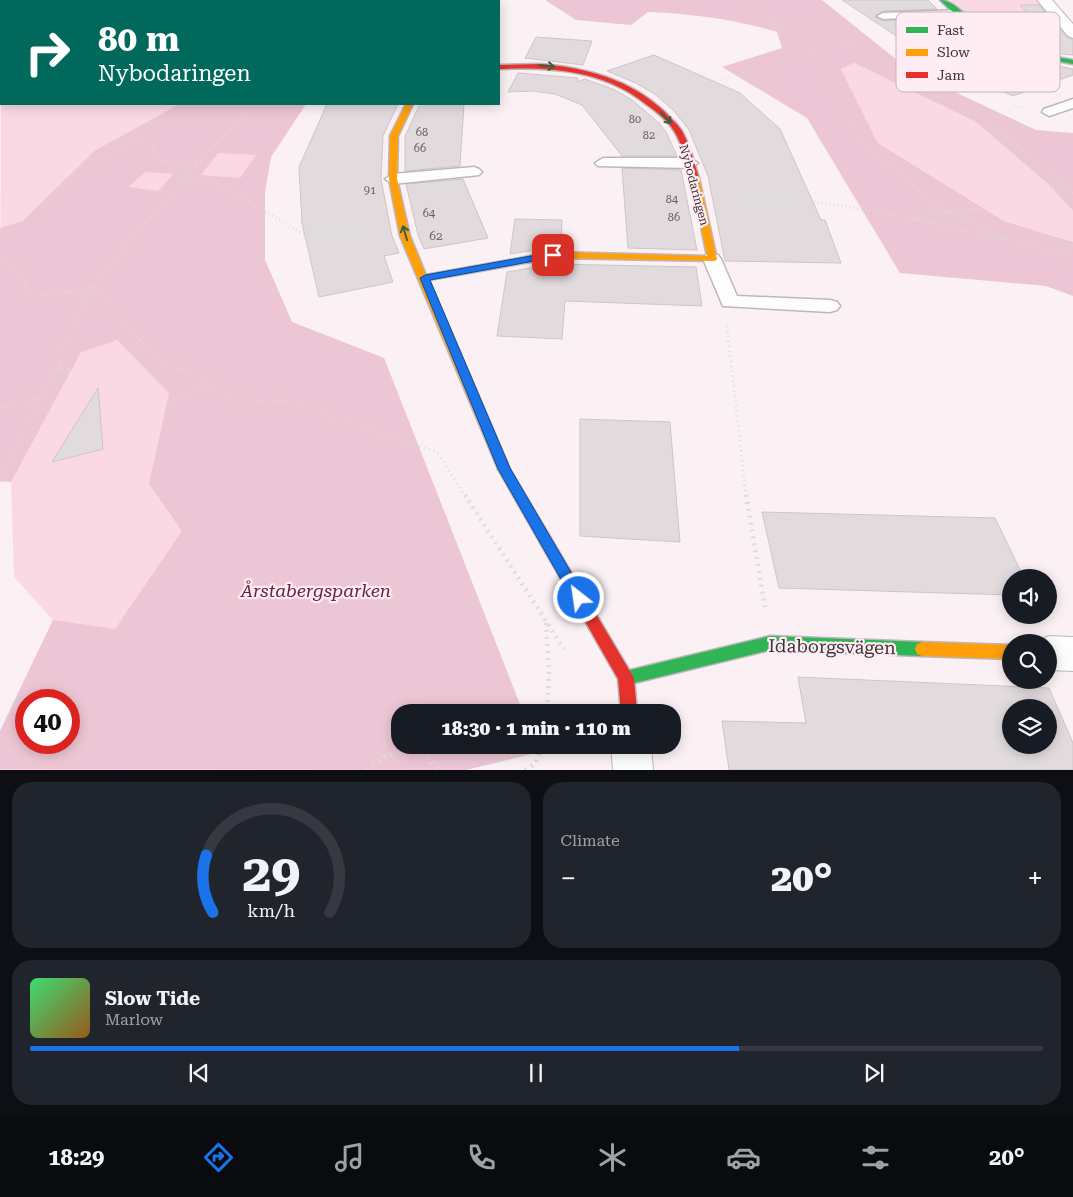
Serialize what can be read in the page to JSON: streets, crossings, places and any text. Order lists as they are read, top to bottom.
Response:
{
  "streets": {
    "street": ["Nybodaringen", "Idaborgsvägen"]
  },
  "one_way": ["Nybodaringen"],
  "parks": ["Årstabergsparken"],
  "house_numbers": [
    "80",
    "68",
    "82",
    "66",
    "91",
    "84",
    "64",
    "86",
    "62"
  ],
  "legend": ["Fast", "Slow", "Jam"],
  "page": {
    "turn": ["80 m", "Nybodaringen"],
    "limit": "40",
    "trip": "18:30 · 1 min · 110 m",
    "tile": "Climate",
    "heat": ["−", "20°", "+"],
    "song": ["Slow Tide", "Marlow"],
    "tabs": ["18:29", "20°"],
    "gauge": ["29", "km/h"]
  }
}
